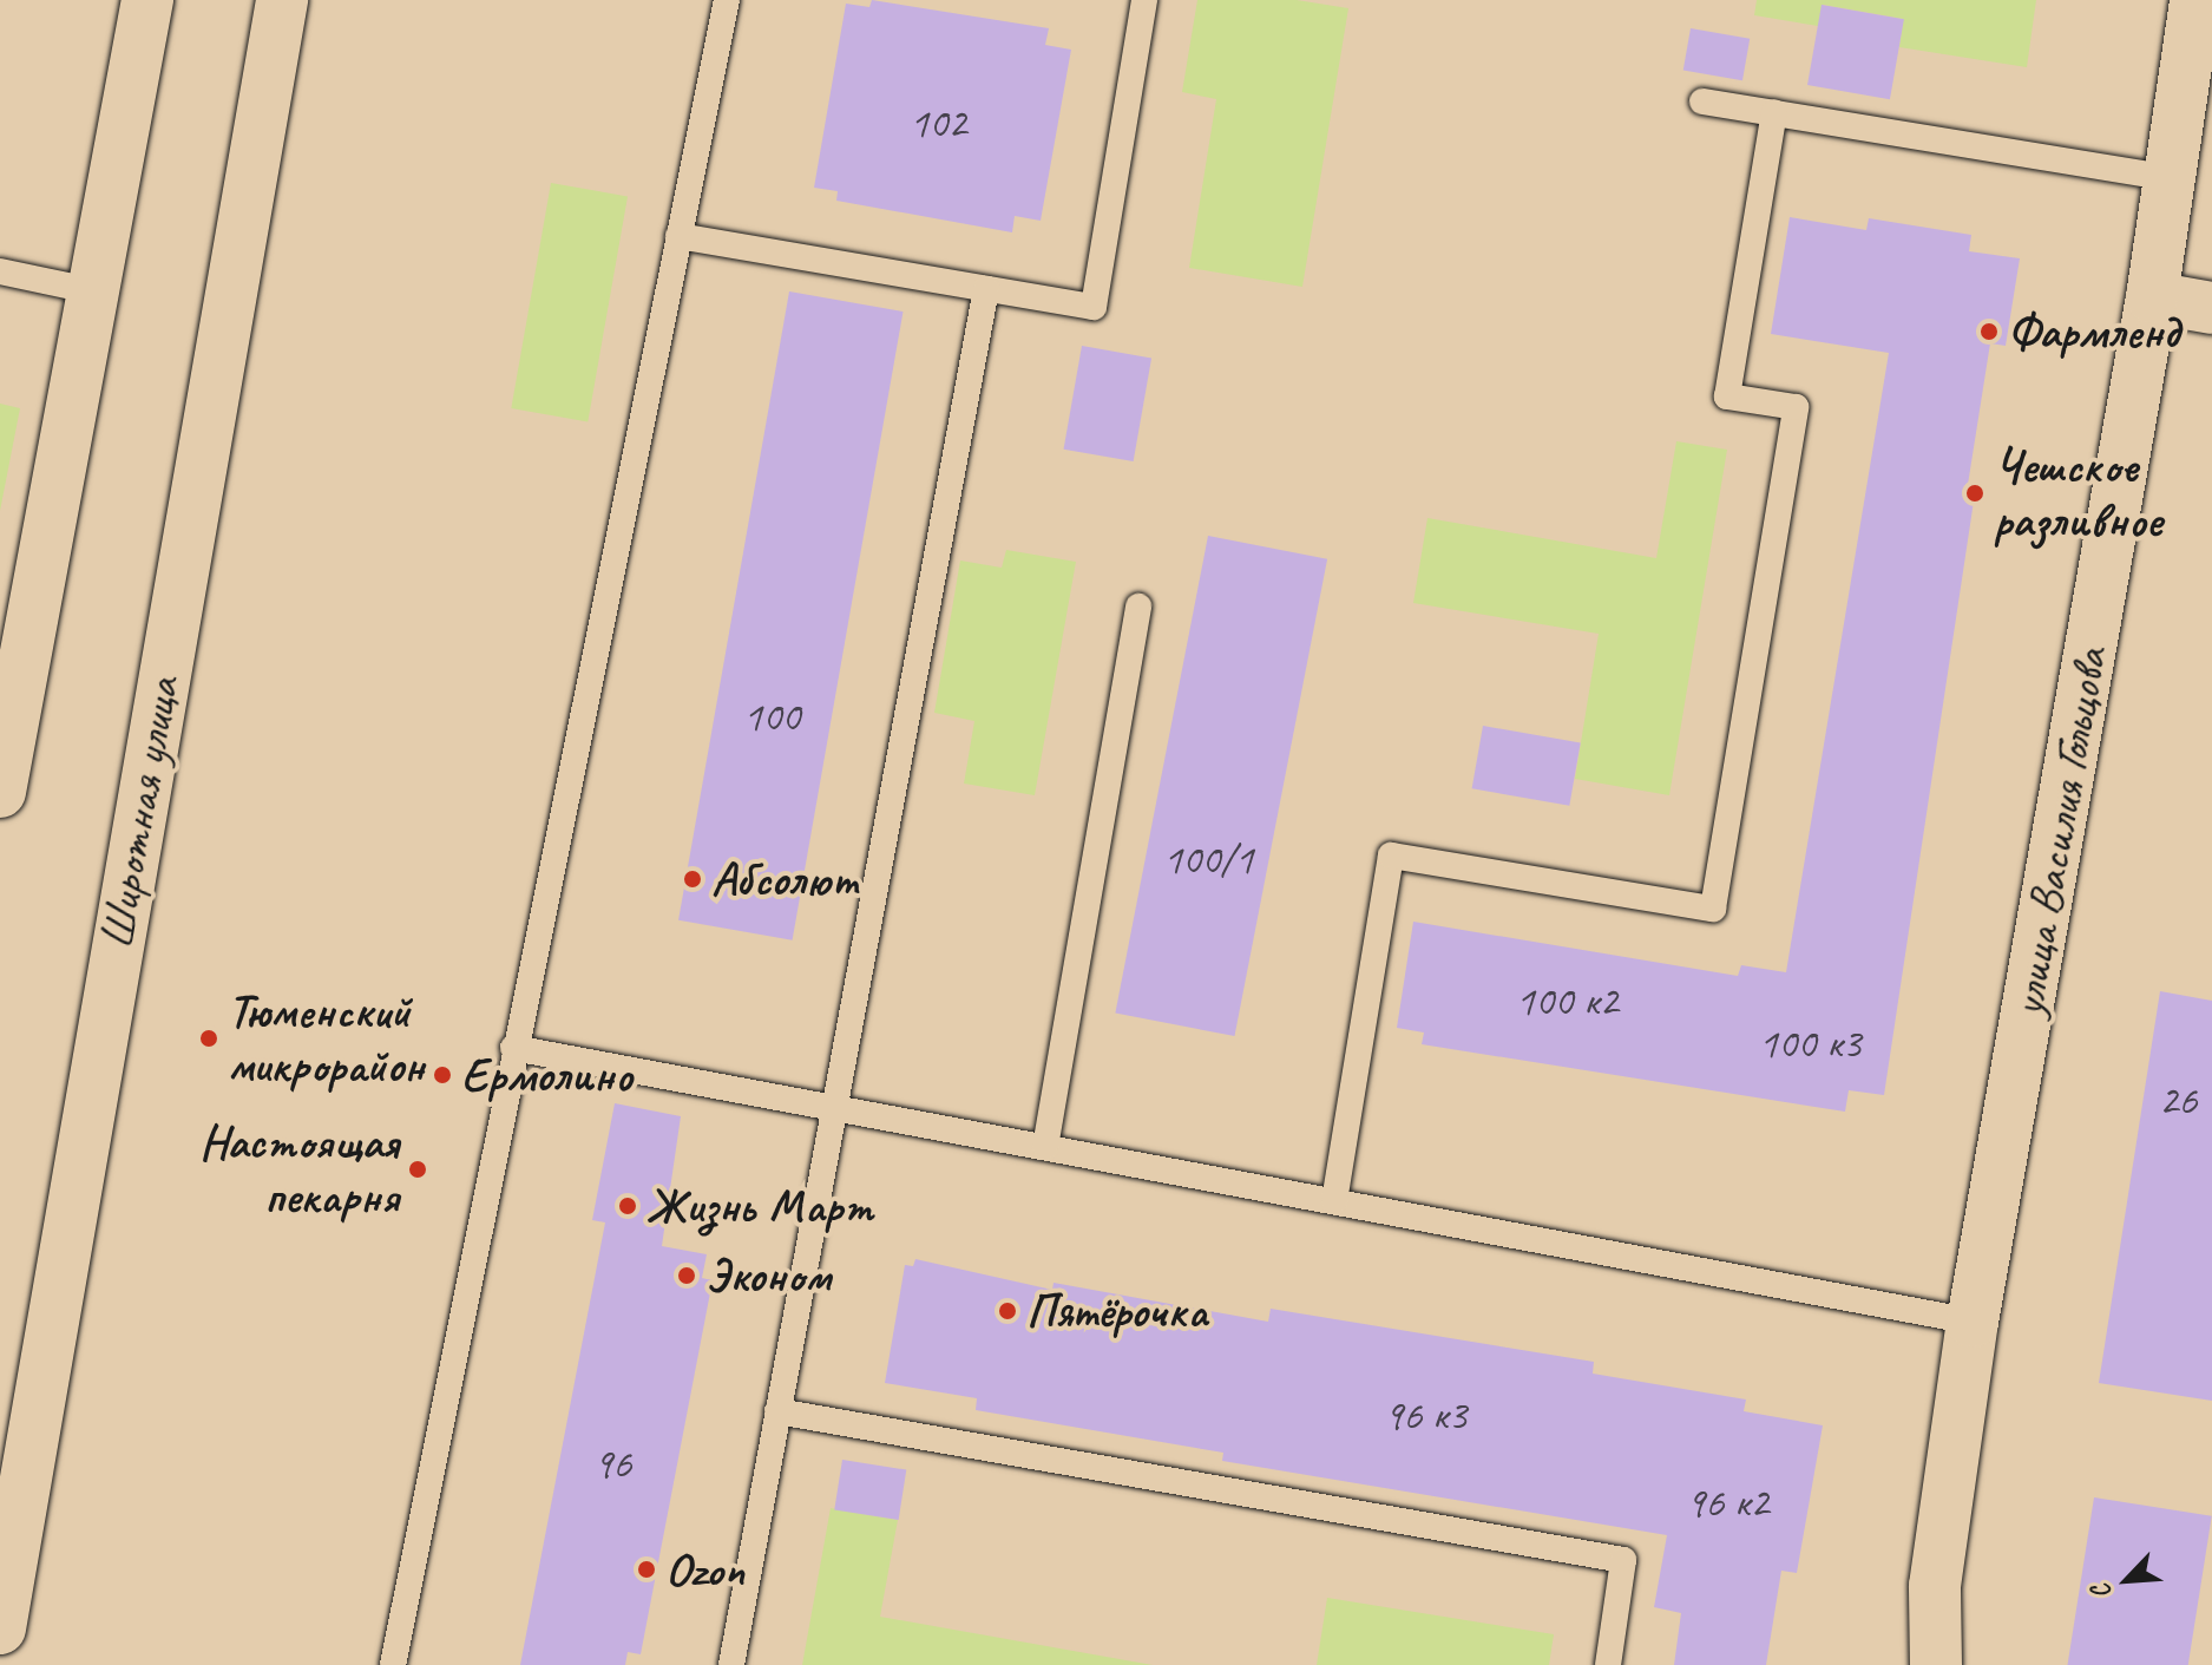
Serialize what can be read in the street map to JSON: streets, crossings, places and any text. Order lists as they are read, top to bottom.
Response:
{
  "streets": {
    "main road": ["Широтная улица", "улица Василия Гольцова"]
  },
  "places": [
    "Фармленд",
    "Чешское разливное",
    "Абсолют",
    "Тюменский микрорайон",
    "Ермолино",
    "Настоящая пекарня",
    "Жизнь Март",
    "Эконом",
    "Пятёрочка",
    "Ozon"
  ],
  "house_numbers": [
    "102",
    "100",
    "100/1",
    "100 к2",
    "100 к3",
    "26",
    "96 к3",
    "96",
    "96 к2"
  ],
  "north": "bottom left"
}
